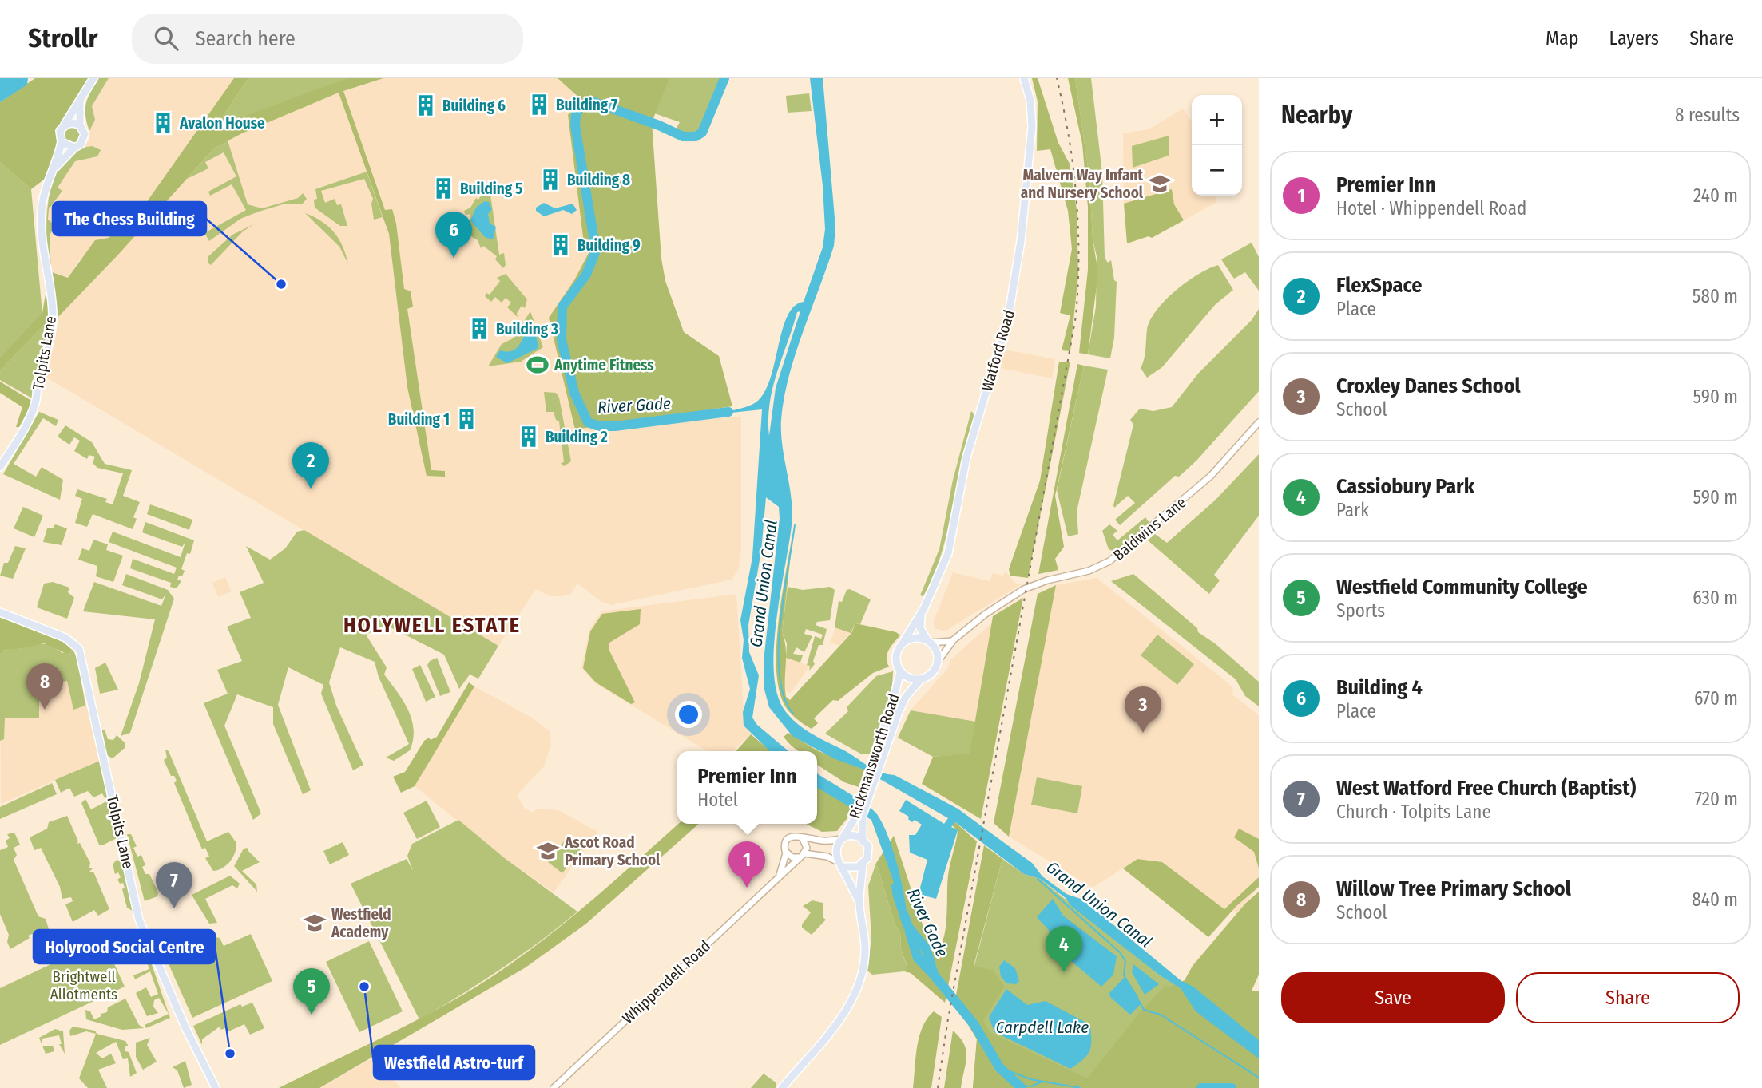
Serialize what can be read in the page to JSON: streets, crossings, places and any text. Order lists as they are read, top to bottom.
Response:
{
  "streets": {
    "main road": ["Watford Road", "Tolpits Lane", "Rickmansworth Road"],
    "street": ["Baldwins Lane", "Whippendell Road"]
  },
  "crossings": [
    ["Watford Road", "Baldwins Lane"],
    ["Watford Road", "Rickmansworth Road"],
    ["Baldwins Lane", "Rickmansworth Road"]
  ],
  "districts": ["HOLYWELL ESTATE"],
  "water": ["River Gade", "Grand Union Canal", "Carpdell Lake"],
  "parks": ["Brightwell Allotments"],
  "places": {
    "building": [
      "Building 7",
      "Building 6",
      "Avalon House",
      "Building 8",
      "Building 5",
      "Building 9",
      "Building 3",
      "Building 1",
      "Building 2"
    ],
    "school or university": ["Malvern Way Infant and Nursery School", "Ascot Road Primary School", "Westfield Academy"],
    "other": ["The Chess Building", "Westfield Astro-turf", "Holyrood Social Centre"],
    "sports": ["Anytime Fitness"]
  },
  "page": {
    "header": "Strollr",
    "search": "Search here",
    "nav": ["Map", "Layers", "Share"],
    "heading": ["Nearby", "8 results"],
    "map_buttons": ["+", "−"],
    "list": [
      {
        "mark": "1",
        "name": "Premier Inn",
        "note": "Hotel · Whippendell Road",
        "value": "240 m"
      },
      {
        "mark": "2",
        "name": "FlexSpace",
        "note": "Place",
        "value": "580 m"
      },
      {
        "mark": "3",
        "name": "Croxley Danes School",
        "note": "School",
        "value": "590 m"
      },
      {
        "mark": "4",
        "name": "Cassiobury Park",
        "note": "Park",
        "value": "590 m"
      },
      {
        "mark": "5",
        "name": "Westfield Community College",
        "note": "Sports",
        "value": "630 m"
      },
      {
        "mark": "6",
        "name": "Building 4",
        "note": "Place",
        "value": "670 m"
      },
      {
        "mark": "7",
        "name": "West Watford Free Church (Baptist)",
        "note": "Church · Tolpits Lane",
        "value": "720 m"
      },
      {
        "mark": "8",
        "name": "Willow Tree Primary School",
        "note": "School",
        "value": "840 m"
      }
    ],
    "pins": [
      "6",
      "2",
      "8",
      "3",
      "1",
      "7",
      "4",
      "5"
    ],
    "popup": ["Premier Inn", "Hotel"],
    "buttons": ["Save", "Share"]
  }
}
